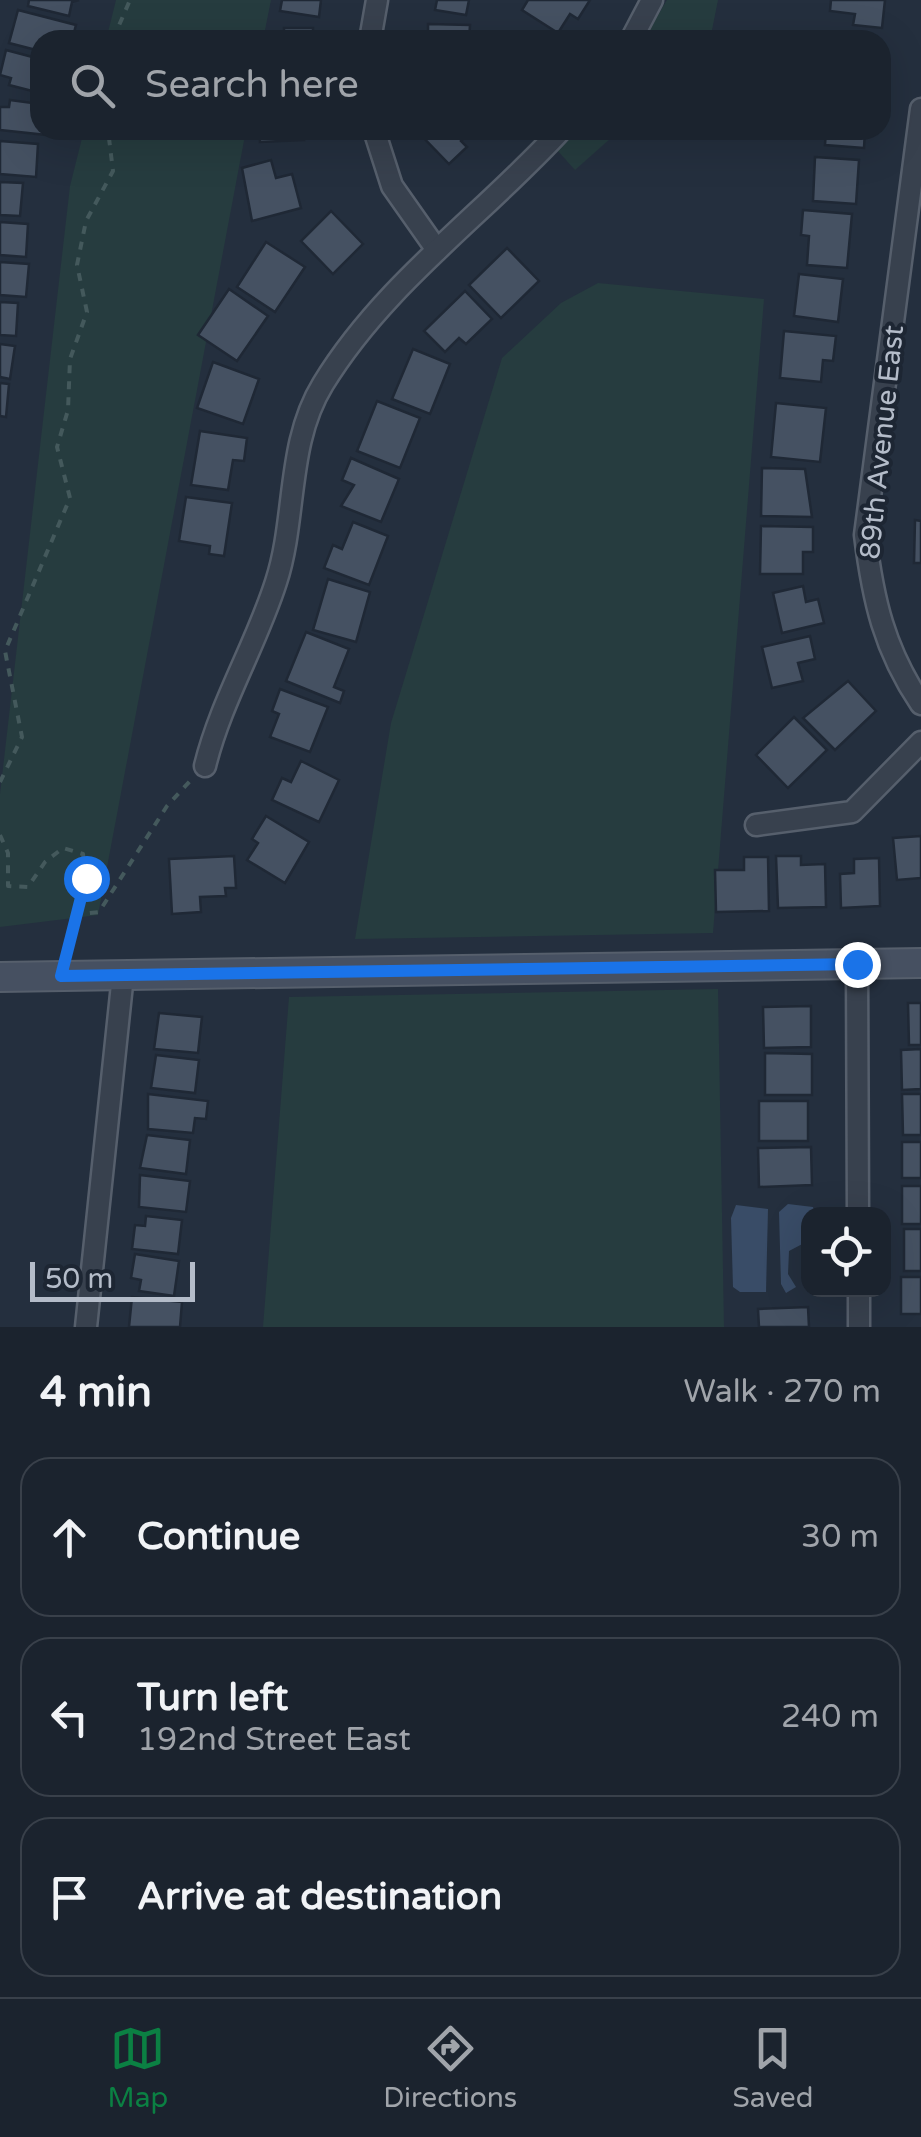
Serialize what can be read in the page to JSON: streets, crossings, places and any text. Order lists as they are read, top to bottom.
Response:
{
  "streets": {
    "street": ["89th Avenue East"]
  },
  "scale_bar": "50 m",
  "page": {
    "search": "Search here",
    "scale": "50 m",
    "heading": ["4 min", "Walk · 270 m"],
    "list": [
      ["Continue", "30 m"],
      ["Turn left", "192nd Street East", "240 m"],
      "Arrive at destination"
    ],
    "nav": ["Map", "Directions", "Saved"]
  }
}
